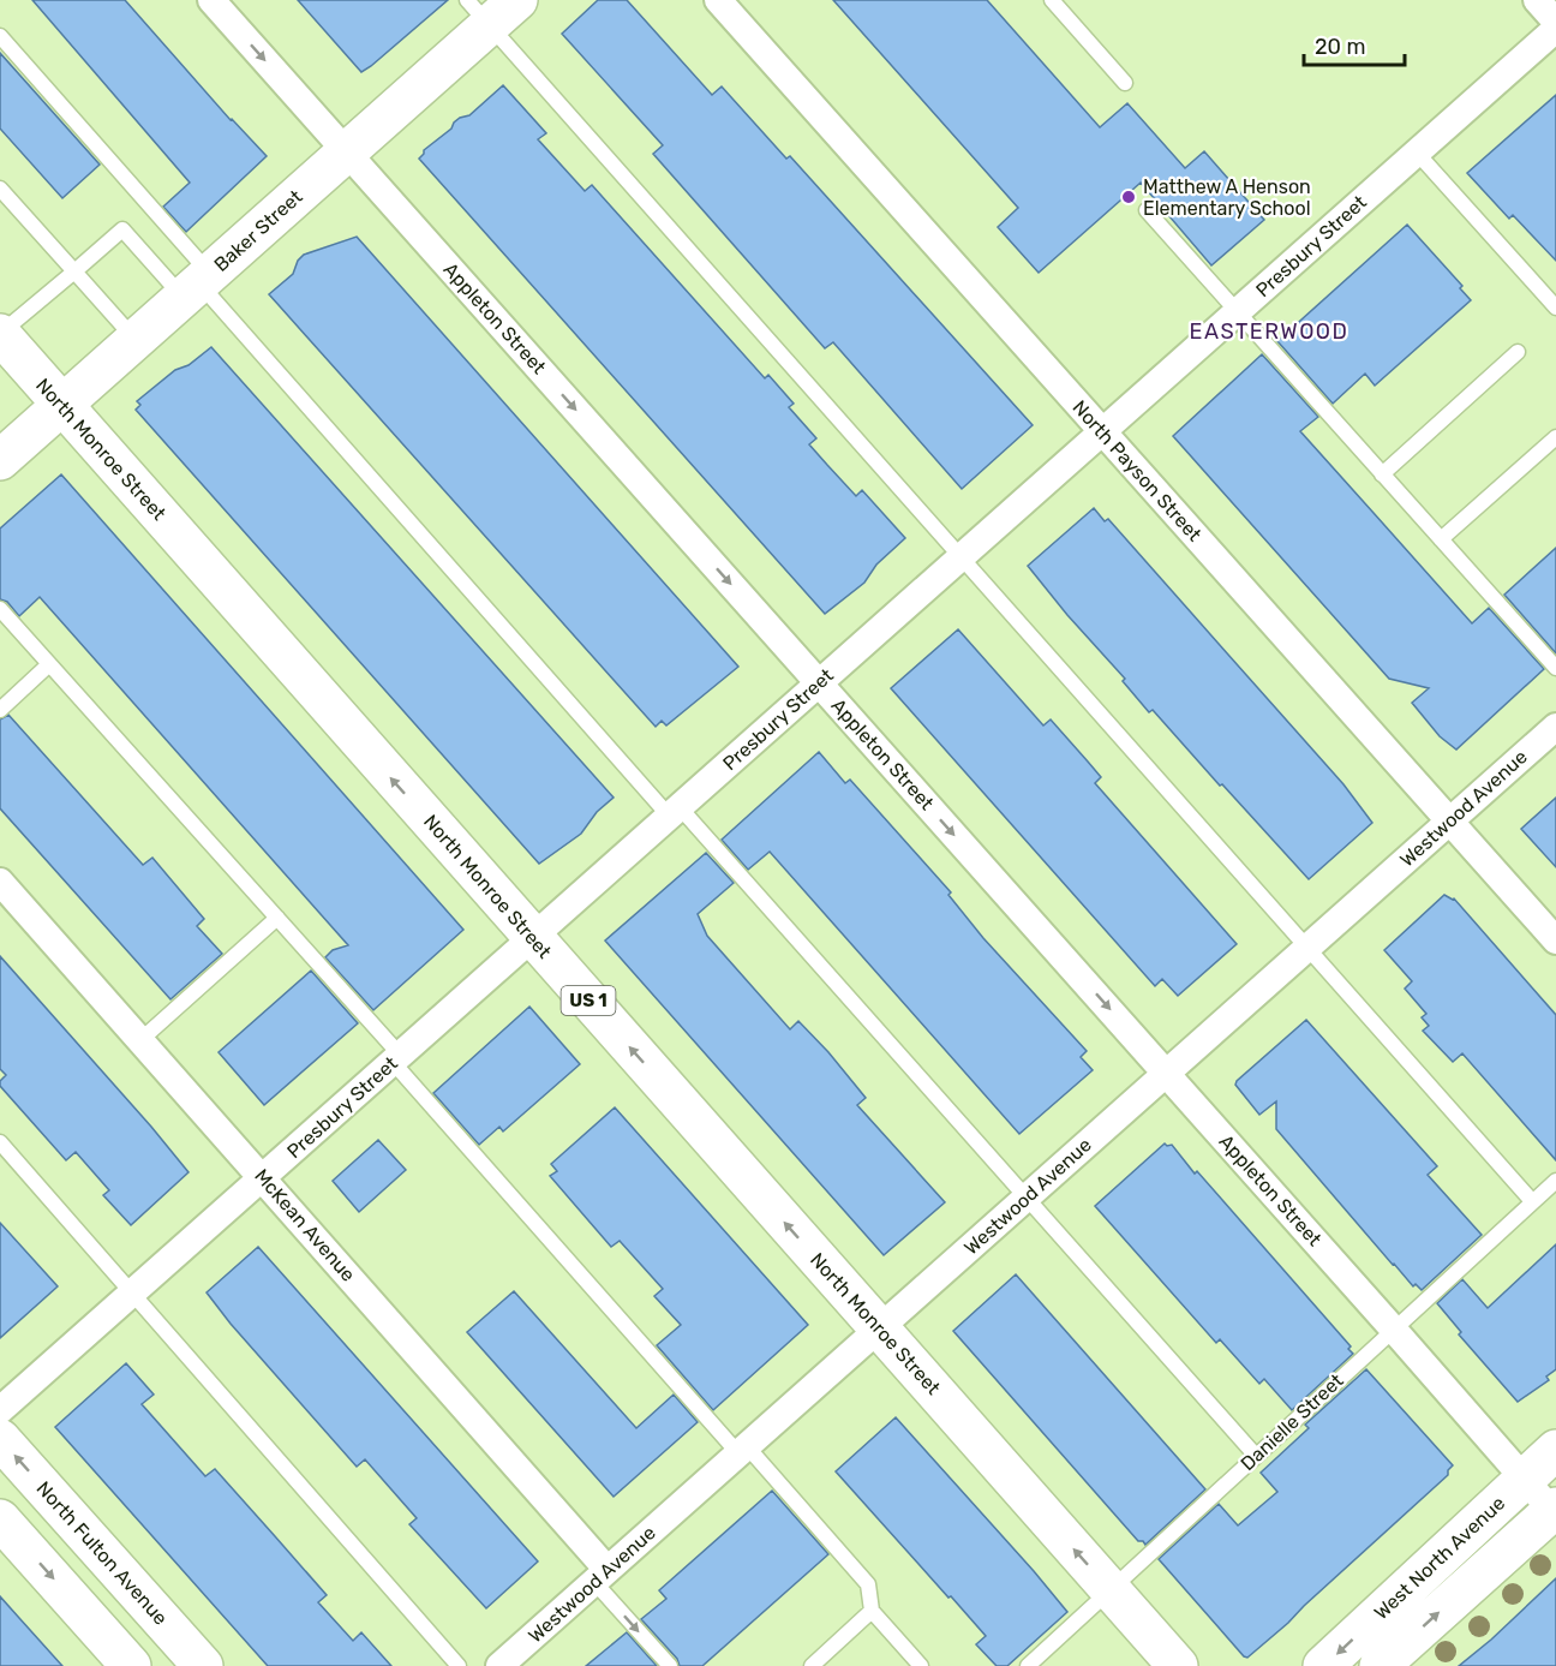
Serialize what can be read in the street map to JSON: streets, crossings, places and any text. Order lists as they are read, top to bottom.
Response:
{
  "streets": {
    "main road": [
      "Baker Street",
      "North Monroe Street",
      "US 1",
      "North Fulton Avenue",
      "West North Avenue"
    ],
    "street": [
      "Presbury Street",
      "Appleton Street",
      "North Payson Street",
      "Westwood Avenue",
      "McKean Avenue"
    ],
    "lane": ["Danielle Street"]
  },
  "crossings": [
    ["Baker Street", "Appleton Street"],
    ["Baker Street", "North Monroe Street"],
    ["Presbury Street", "Appleton Street"],
    ["Presbury Street", "North Monroe Street"],
    ["Presbury Street", "North Payson Street"],
    ["Presbury Street", "McKean Avenue"],
    ["Appleton Street", "Westwood Avenue"],
    ["Appleton Street", "Danielle Street"],
    ["Appleton Street", "West North Avenue"],
    ["North Monroe Street", "Westwood Avenue"],
    ["North Monroe Street", "Danielle Street"],
    ["North Payson Street", "Westwood Avenue"],
    ["Westwood Avenue", "McKean Avenue"]
  ],
  "one_way": ["Appleton Street", "North Monroe Street"],
  "districts": ["EASTERWOOD"],
  "places": ["Matthew A Henson Elementary School"],
  "scale_bar": "20 m"
}
